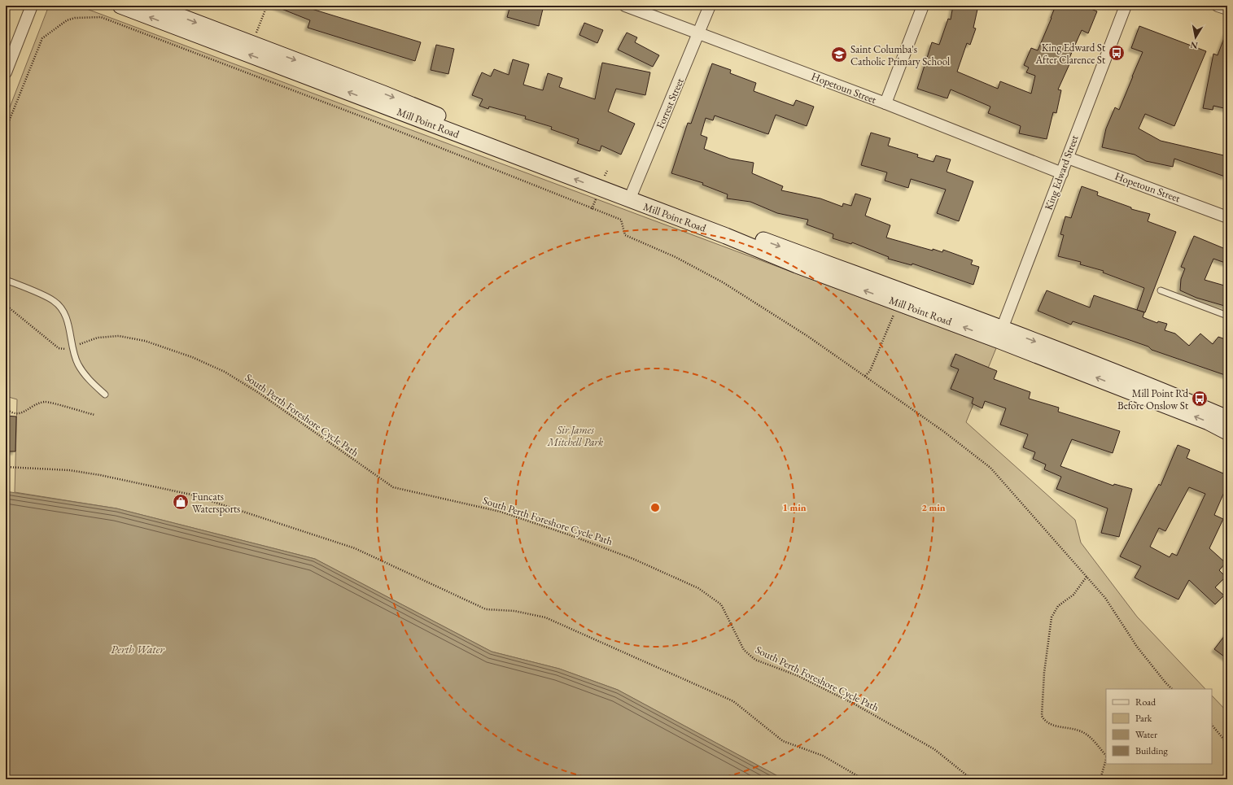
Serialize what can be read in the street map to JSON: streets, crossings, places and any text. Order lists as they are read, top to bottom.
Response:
{
  "streets": {
    "main road": ["Mill Point Road"],
    "street": ["Hopetoun Street", "Forrest Street", "King Edward Street"],
    "path": ["South Perth Foreshore Cycle Path"]
  },
  "crossings": [
    ["Hopetoun Street", "Forrest Street"],
    ["Hopetoun Street", "King Edward Street"],
    ["Forrest Street", "Mill Point Road"],
    ["Mill Point Road", "King Edward Street"]
  ],
  "water": ["Perth Water"],
  "parks": ["Sir James Mitchell Park"],
  "places": {
    "bus stop": ["King Edward St After Clarence St", "Mill Point Rd Before Onslow St"],
    "school or university": ["Saint Columba's Catholic Primary School"],
    "shop": ["Funcats Watersports"]
  },
  "legend": [
    "Road",
    "Park",
    "Water",
    "Building"
  ],
  "north": "bottom",
  "rings": ["1 min", "2 min"]
}
